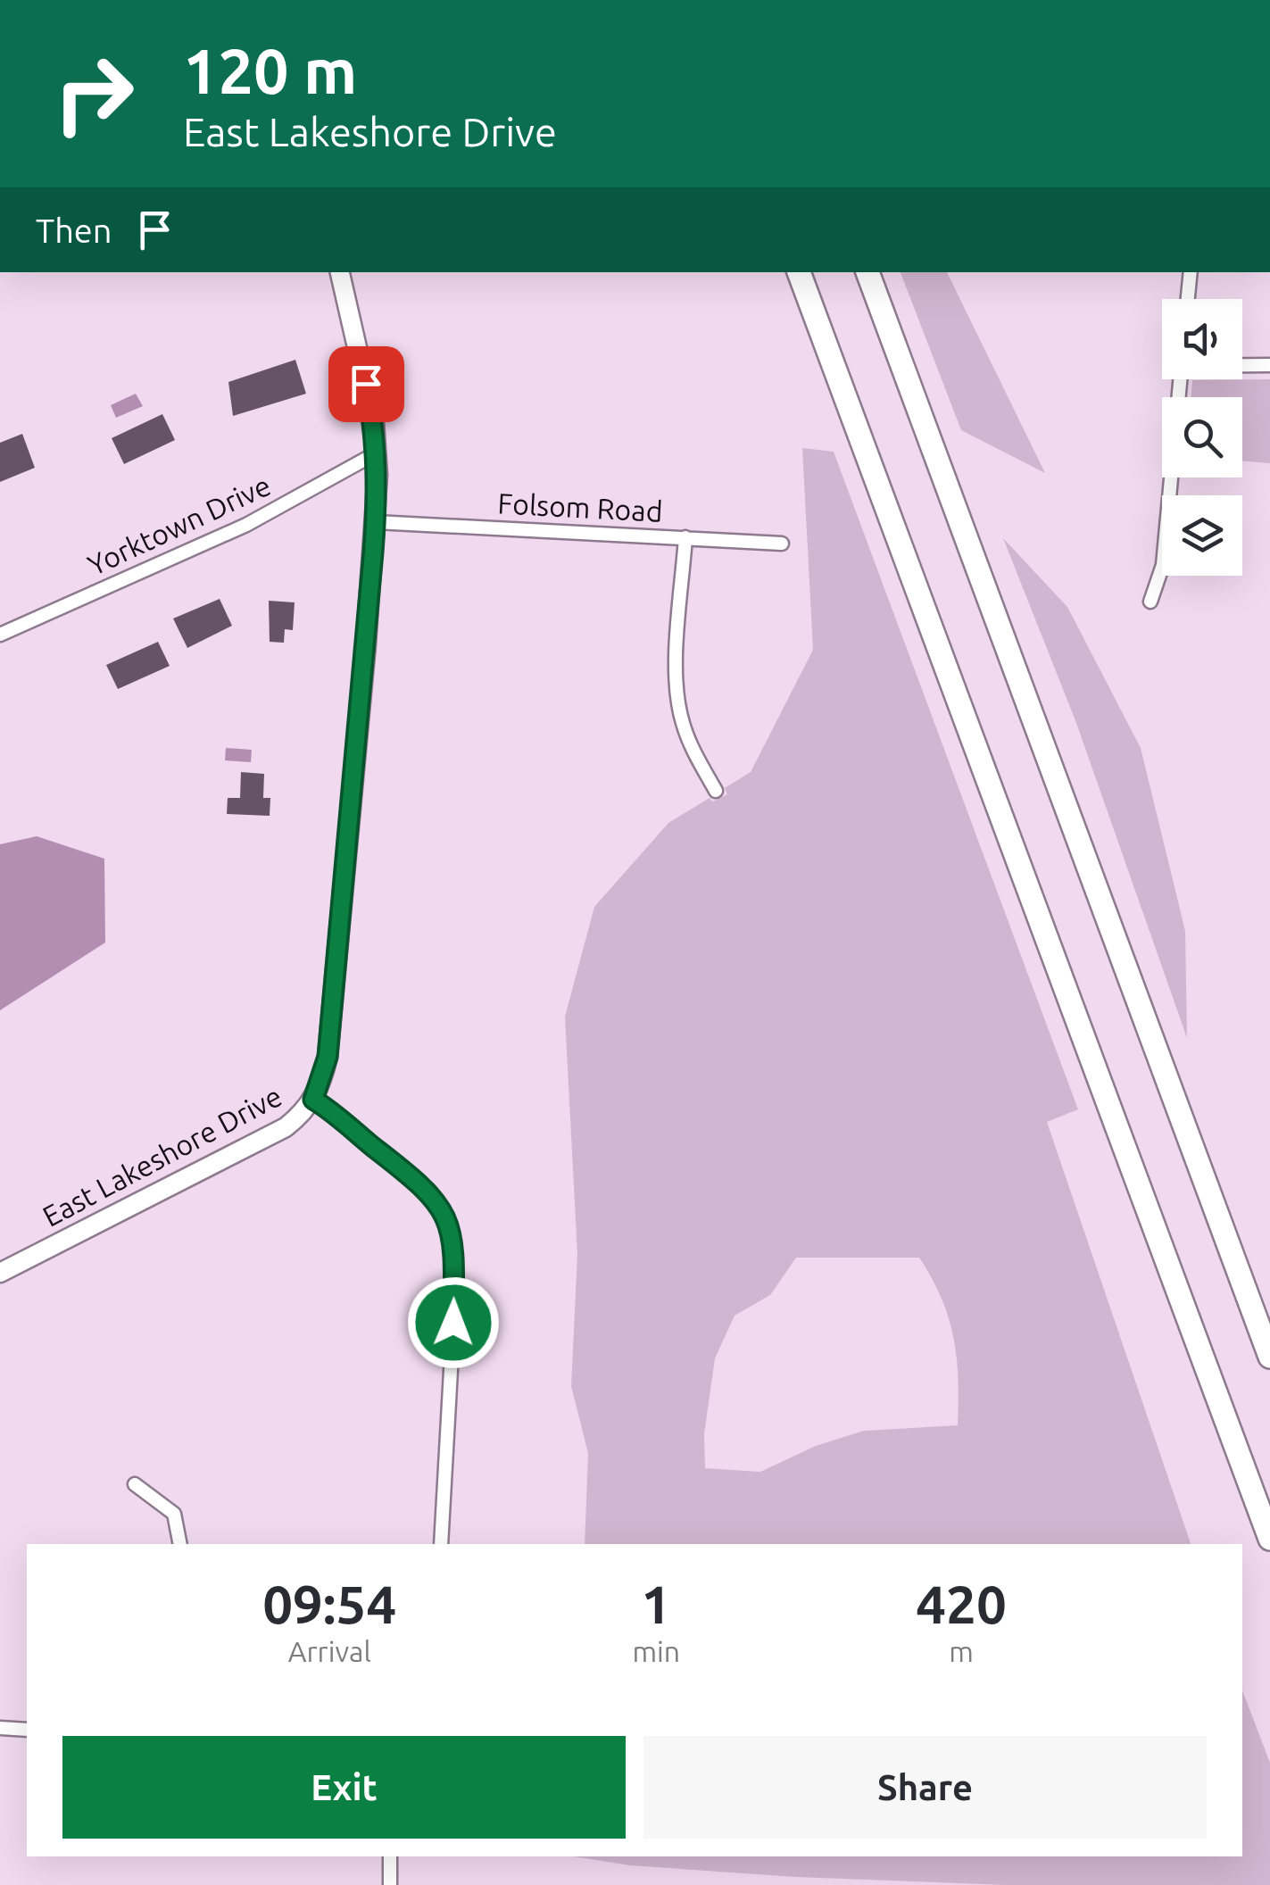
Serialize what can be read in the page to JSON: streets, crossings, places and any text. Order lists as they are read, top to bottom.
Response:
{
  "streets": {
    "street": ["Folsom Road", "Yorktown Drive", "East Lakeshore Drive"]
  },
  "crossings": [
    ["Folsom Road", "East Lakeshore Drive"],
    ["Yorktown Drive", "East Lakeshore Drive"]
  ],
  "page": {
    "turn": ["120 m", "East Lakeshore Drive"],
    "then": "Then",
    "eta": [
      "09:54",
      "Arrival",
      "1",
      "min",
      "420",
      "m"
    ],
    "buttons": ["Exit", "Share"]
  }
}
